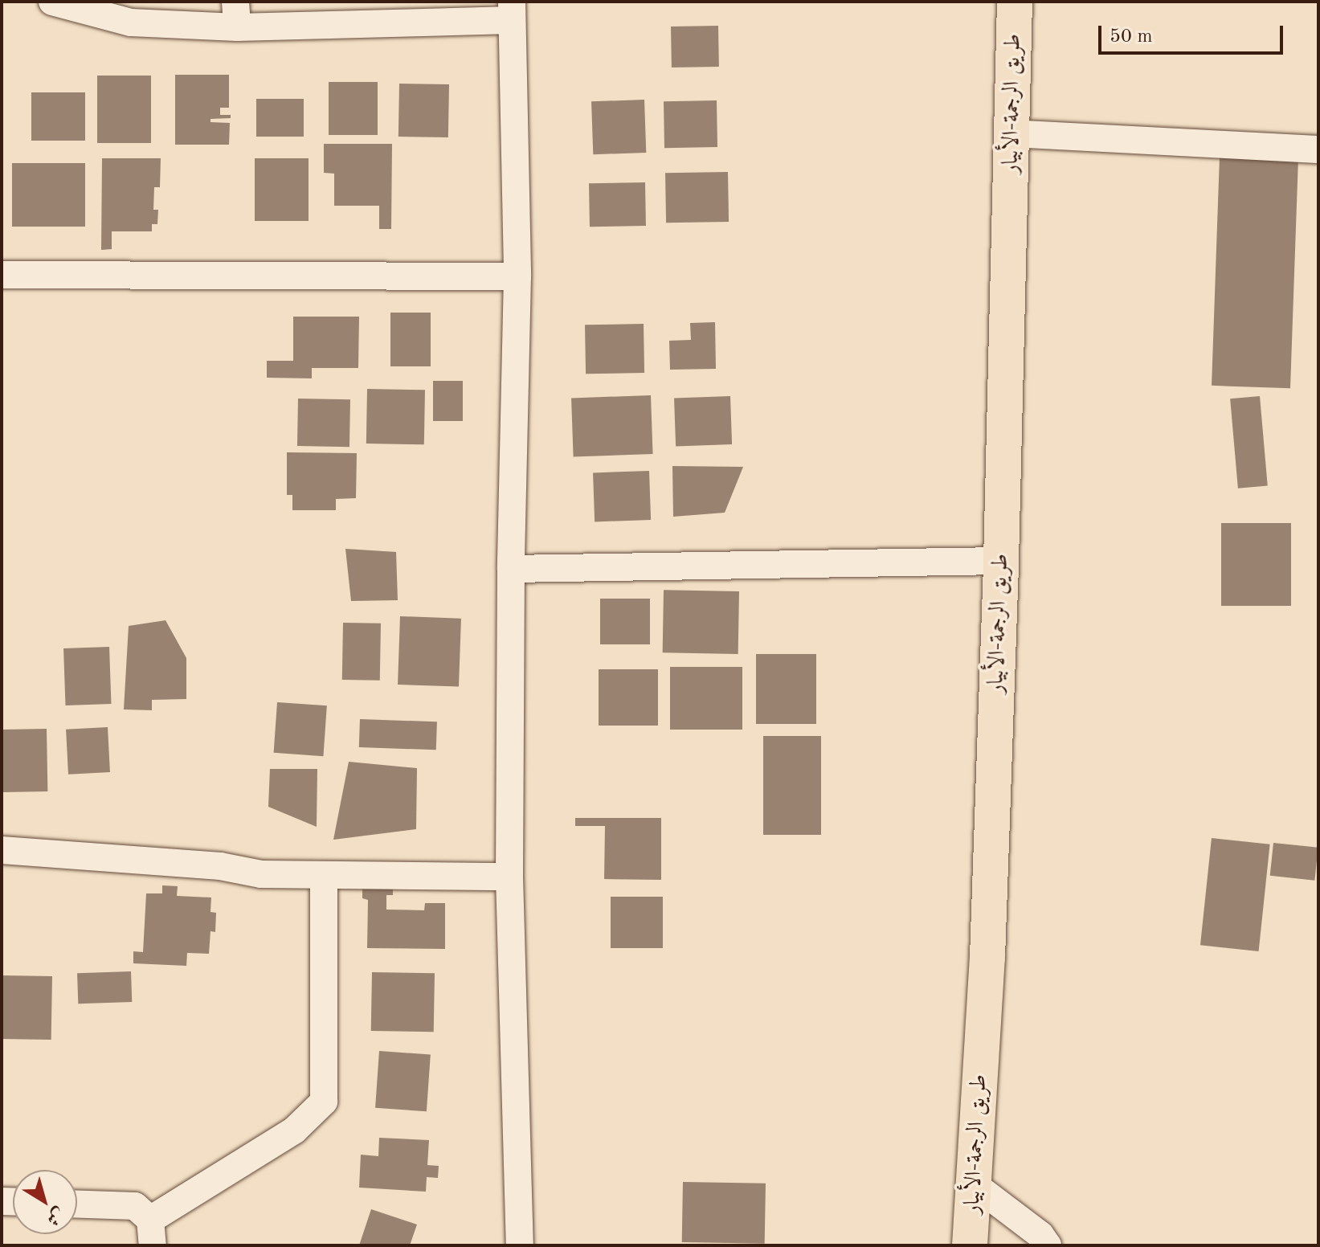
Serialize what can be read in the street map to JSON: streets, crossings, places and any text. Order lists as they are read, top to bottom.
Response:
{
  "streets": {
    "highway": ["طريق الرجمة-الأبيار"]
  },
  "scale_bar": "50 m",
  "north": "bottom right"
}
